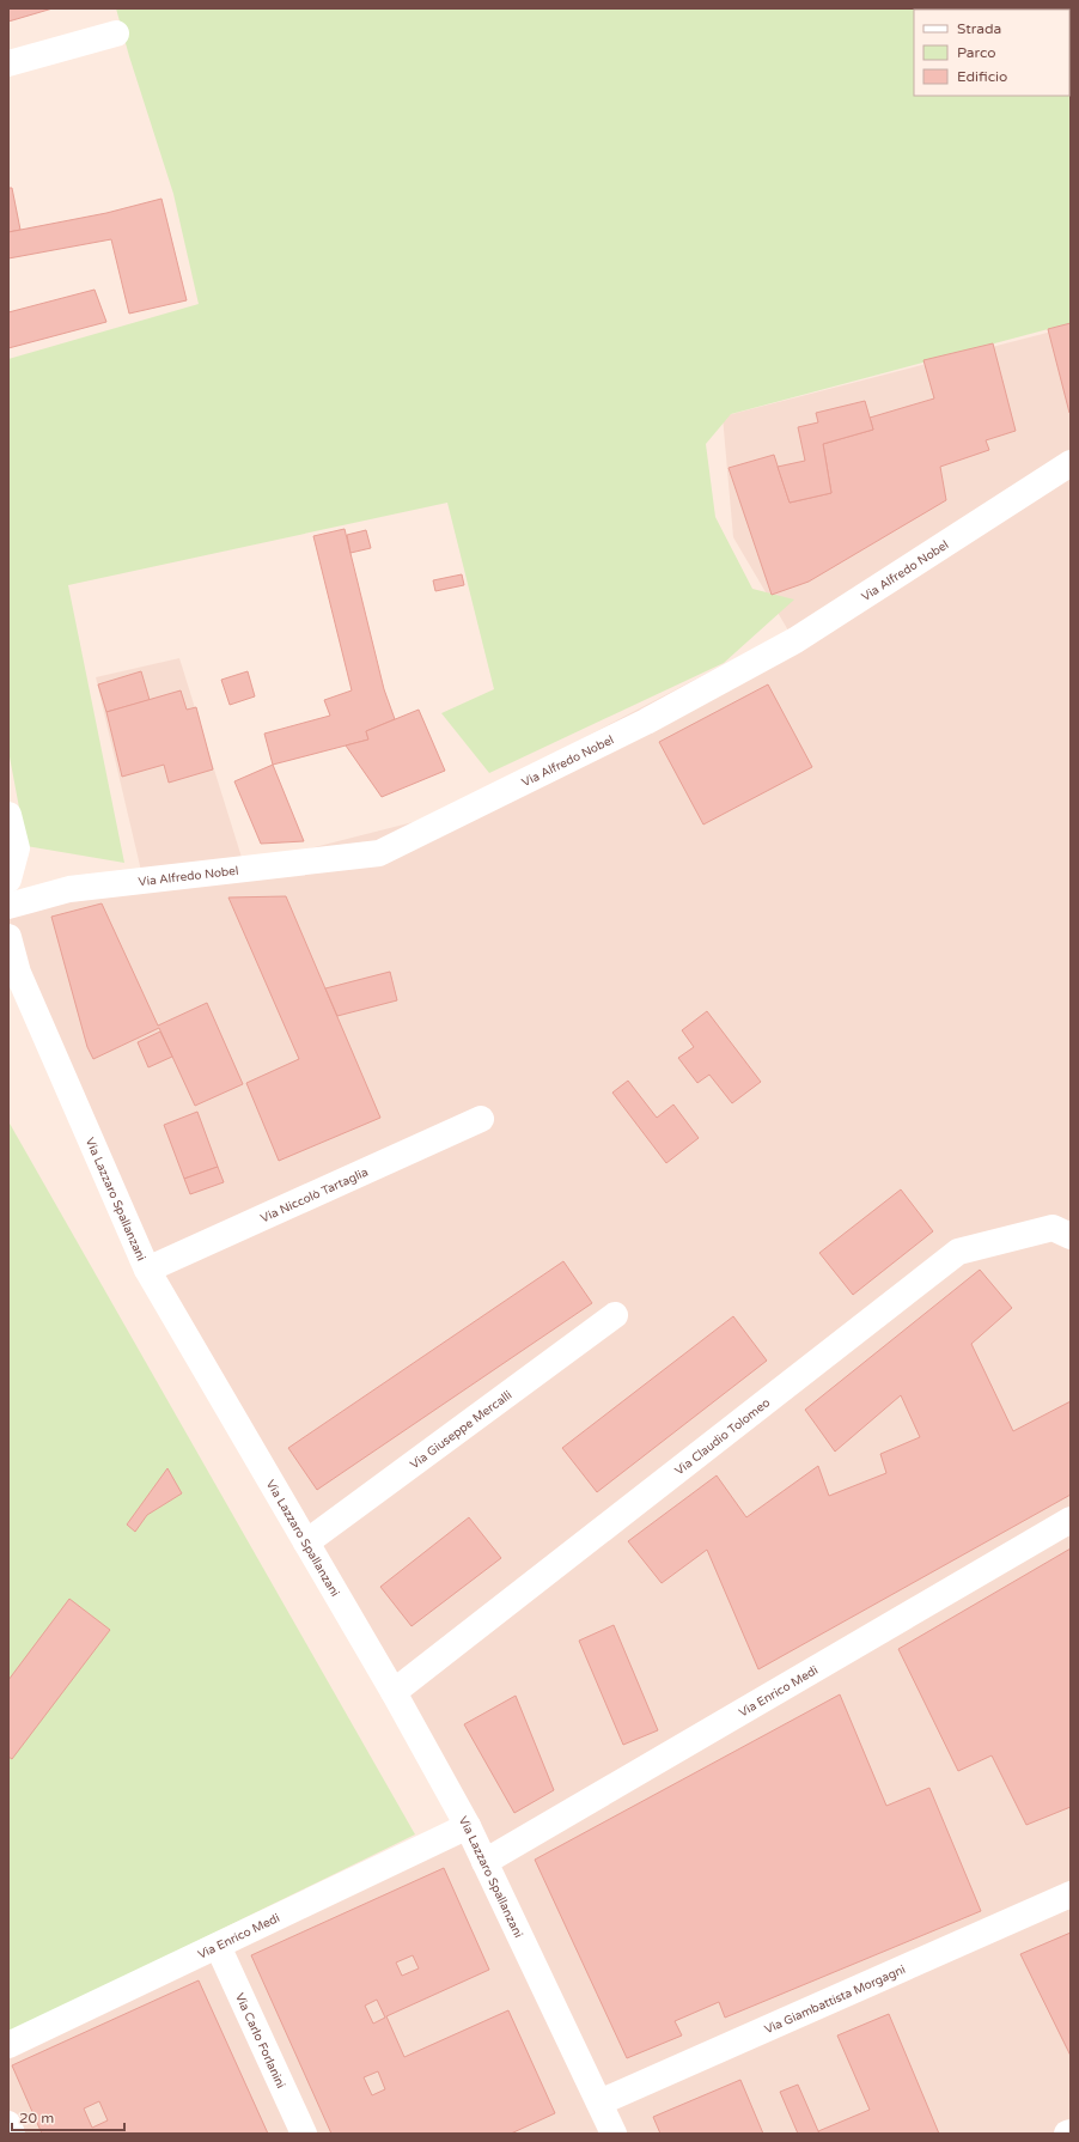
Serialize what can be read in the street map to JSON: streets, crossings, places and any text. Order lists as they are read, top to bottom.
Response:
{
  "streets": {
    "street": [
      "Via Alfredo Nobel",
      "Via Niccolò Tartaglia",
      "Via Lazzaro Spallanzani",
      "Via Giuseppe Mercalli",
      "Via Claudio Tolomeo",
      "Via Enrico Medi",
      "Via Giambattista Morgagni",
      "Via Carlo Forlanini"
    ]
  },
  "crossings": [
    ["Via Niccolò Tartaglia", "Via Lazzaro Spallanzani"],
    ["Via Lazzaro Spallanzani", "Via Giuseppe Mercalli"],
    ["Via Lazzaro Spallanzani", "Via Claudio Tolomeo"],
    ["Via Lazzaro Spallanzani", "Via Enrico Medi"],
    ["Via Lazzaro Spallanzani", "Via Giambattista Morgagni"],
    ["Via Enrico Medi", "Via Carlo Forlanini"]
  ],
  "legend": ["Strada", "Parco", "Edificio"],
  "scale_bar": "20 m"
}
